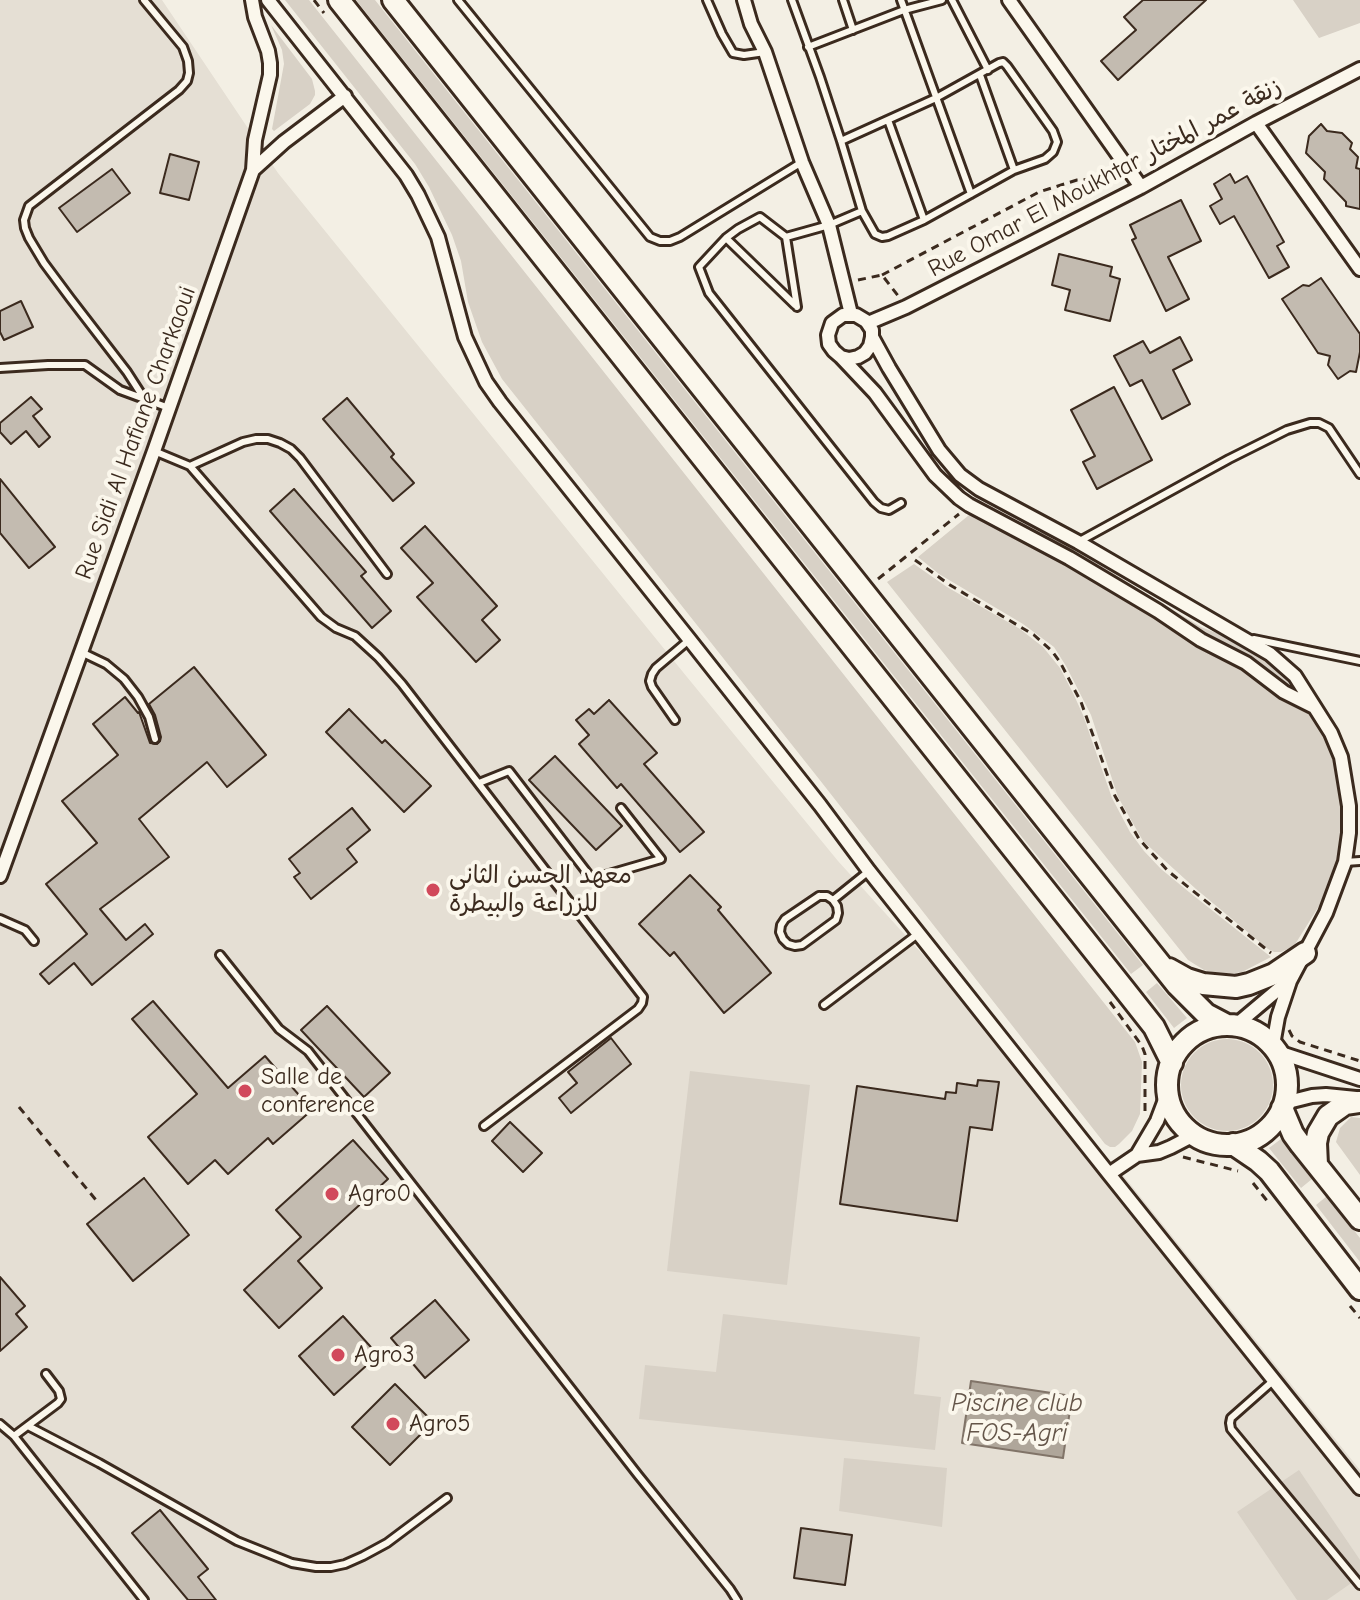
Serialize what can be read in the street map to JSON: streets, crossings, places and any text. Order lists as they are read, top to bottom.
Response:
{
  "streets": {
    "street": ["Rue Omar El Moukhtar زنقة عمر المختار", "Rue Sidi Al Hafiane Charkaoui"]
  },
  "water": ["Piscine club FOS-Agri"],
  "places": [
    "معهد الحسن الثاني للزراعة والبيطرة",
    "Salle de conference",
    "Agro0",
    "Agro3",
    "Agro5"
  ]
}
